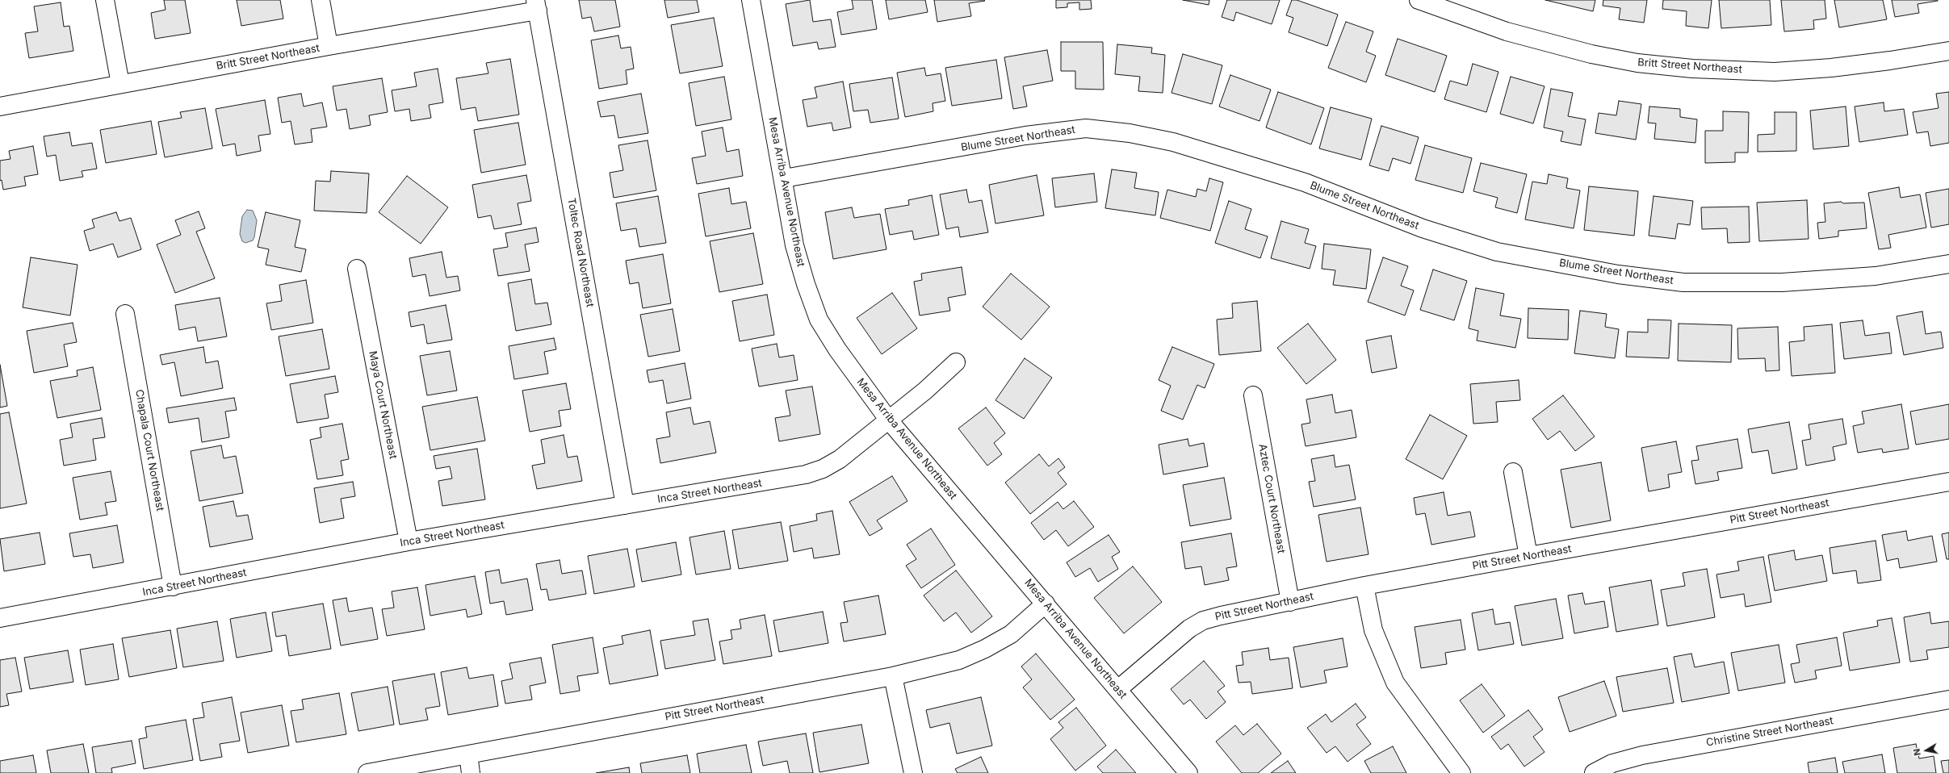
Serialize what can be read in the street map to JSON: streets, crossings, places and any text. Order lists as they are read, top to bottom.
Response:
{
  "streets": {
    "street": [
      "Britt Street Northeast",
      "Blume Street Northeast",
      "Mesa Arriba Avenue Northeast",
      "Toltec Road Northeast",
      "Maya Court Northeast",
      "Chapala Court Northeast",
      "Inca Street Northeast",
      "Aztec Court Northeast",
      "Pitt Street Northeast",
      "Christine Street Northeast"
    ]
  },
  "crossings": [
    ["Britt Street Northeast", "Toltec Road Northeast"],
    ["Blume Street Northeast", "Mesa Arriba Avenue Northeast"],
    ["Mesa Arriba Avenue Northeast", "Inca Street Northeast"],
    ["Mesa Arriba Avenue Northeast", "Pitt Street Northeast"],
    ["Toltec Road Northeast", "Inca Street Northeast"],
    ["Maya Court Northeast", "Inca Street Northeast"],
    ["Chapala Court Northeast", "Inca Street Northeast"],
    ["Aztec Court Northeast", "Pitt Street Northeast"]
  ],
  "north": "left"
}
